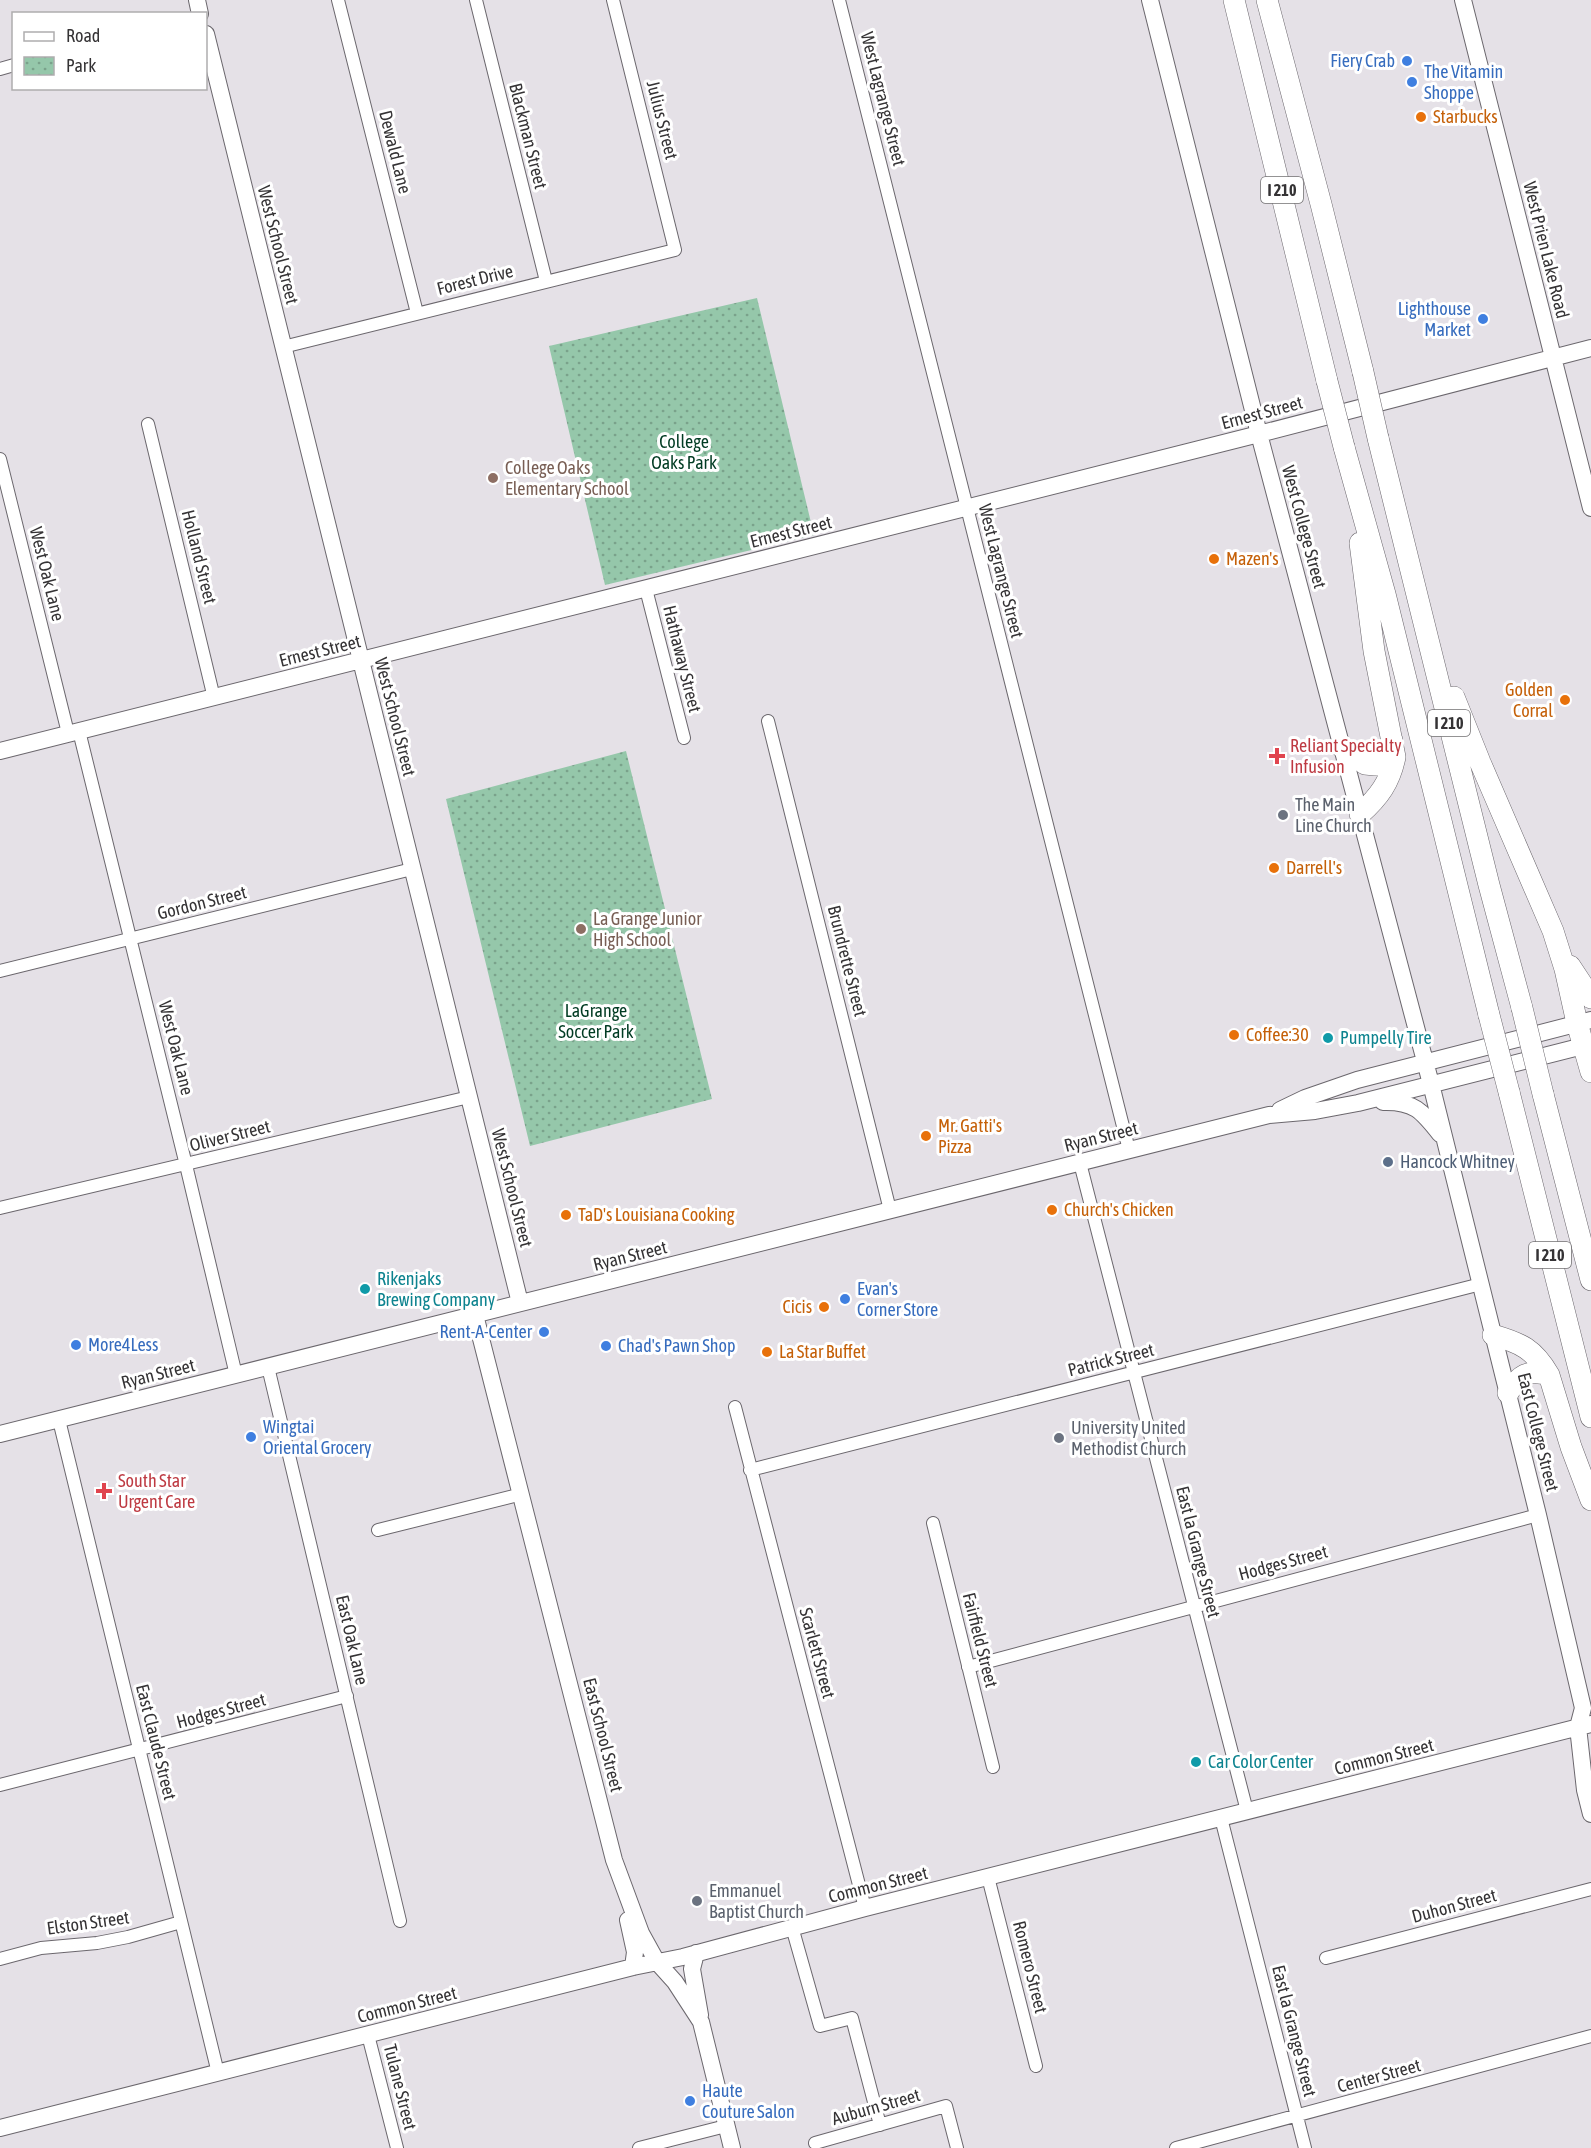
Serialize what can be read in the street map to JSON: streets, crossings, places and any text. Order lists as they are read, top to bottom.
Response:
{
  "streets": {
    "highway": ["I 210"],
    "street": [
      "West Lagrange Street",
      "Julius Street",
      "Blackman Street",
      "Dewald Lane",
      "West School Street",
      "West Prien Lake Road",
      "Forest Drive",
      "Ernest Street",
      "West College Street",
      "Holland Street",
      "West Oak Lane",
      "Hathaway Street",
      "Gordon Street",
      "Brundrette Street",
      "Oliver Street",
      "Ryan Street",
      "Patrick Street",
      "East College Street",
      "East la Grange Street",
      "Hodges Street",
      "East Oak Lane",
      "Fairfield Street",
      "Scarlett Street",
      "East School Street",
      "East Claude Street",
      "Common Street",
      "Duhon Street",
      "Elston Street",
      "Romero Street",
      "Center Street",
      "Tulane Street",
      "Auburn Street"
    ]
  },
  "crossings": [
    ["West Lagrange Street", "Ernest Street"],
    ["West Lagrange Street", "Ryan Street"],
    ["Julius Street", "Forest Drive"],
    ["Blackman Street", "Forest Drive"],
    ["Dewald Lane", "Forest Drive"],
    ["West School Street", "Forest Drive"],
    ["West School Street", "Ernest Street"],
    ["West School Street", "Gordon Street"],
    ["West School Street", "Oliver Street"],
    ["West School Street", "Ryan Street"],
    ["West Prien Lake Road", "Ernest Street"],
    ["Ernest Street", "West College Street"],
    ["Ernest Street", "Holland Street"],
    ["Ernest Street", "West Oak Lane"],
    ["Ernest Street", "Hathaway Street"],
    ["West College Street", "Ryan Street"],
    ["West College Street", "East College Street"],
    ["West Oak Lane", "Gordon Street"],
    ["West Oak Lane", "Oliver Street"],
    ["West Oak Lane", "Ryan Street"],
    ["Brundrette Street", "Ryan Street"],
    ["Ryan Street", "East College Street"],
    ["Ryan Street", "East la Grange Street"],
    ["Ryan Street", "East Oak Lane"],
    ["Ryan Street", "East School Street"],
    ["Ryan Street", "East Claude Street"],
    ["Patrick Street", "East College Street"],
    ["Patrick Street", "East la Grange Street"],
    ["Patrick Street", "Scarlett Street"],
    ["East College Street", "Hodges Street"],
    ["East College Street", "Common Street"],
    ["East la Grange Street", "Hodges Street"],
    ["East la Grange Street", "Common Street"],
    ["East la Grange Street", "Center Street"],
    ["Hodges Street", "East Oak Lane"],
    ["Hodges Street", "Fairfield Street"],
    ["Hodges Street", "East Claude Street"],
    ["Scarlett Street", "Common Street"],
    ["East School Street", "Common Street"],
    ["East Claude Street", "Common Street"],
    ["East Claude Street", "Elston Street"],
    ["Common Street", "Romero Street"],
    ["Common Street", "Tulane Street"]
  ],
  "parks": ["College Oaks Park", "LaGrange Soccer Park"],
  "places": {
    "other": [
      "Fiery Crab",
      "The Vitamin Shoppe",
      "Starbucks",
      "Lighthouse Market",
      "College Oaks Elementary School",
      "Mazen's",
      "Golden Corral",
      "The Main Line Church",
      "Darrell's",
      "La Grange Junior High School",
      "Coffee:30",
      "Pumpelly Tire",
      "Mr. Gatti's Pizza",
      "Hancock Whitney",
      "Church's Chicken",
      "TaD's Louisiana Cooking",
      "Rikenjaks Brewing Company",
      "Evan's Corner Store",
      "Cicis",
      "Rent-A-Center",
      "More4Less",
      "Chad's Pawn Shop",
      "La Star Buffet",
      "Wingtai Oriental Grocery",
      "University United Methodist Church",
      "Car Color Center",
      "Emmanuel Baptist Church",
      "Haute Couture Salon"
    ],
    "health": ["Reliant Specialty Infusion", "South Star Urgent Care"]
  },
  "legend": ["Road", "Park"]
}
